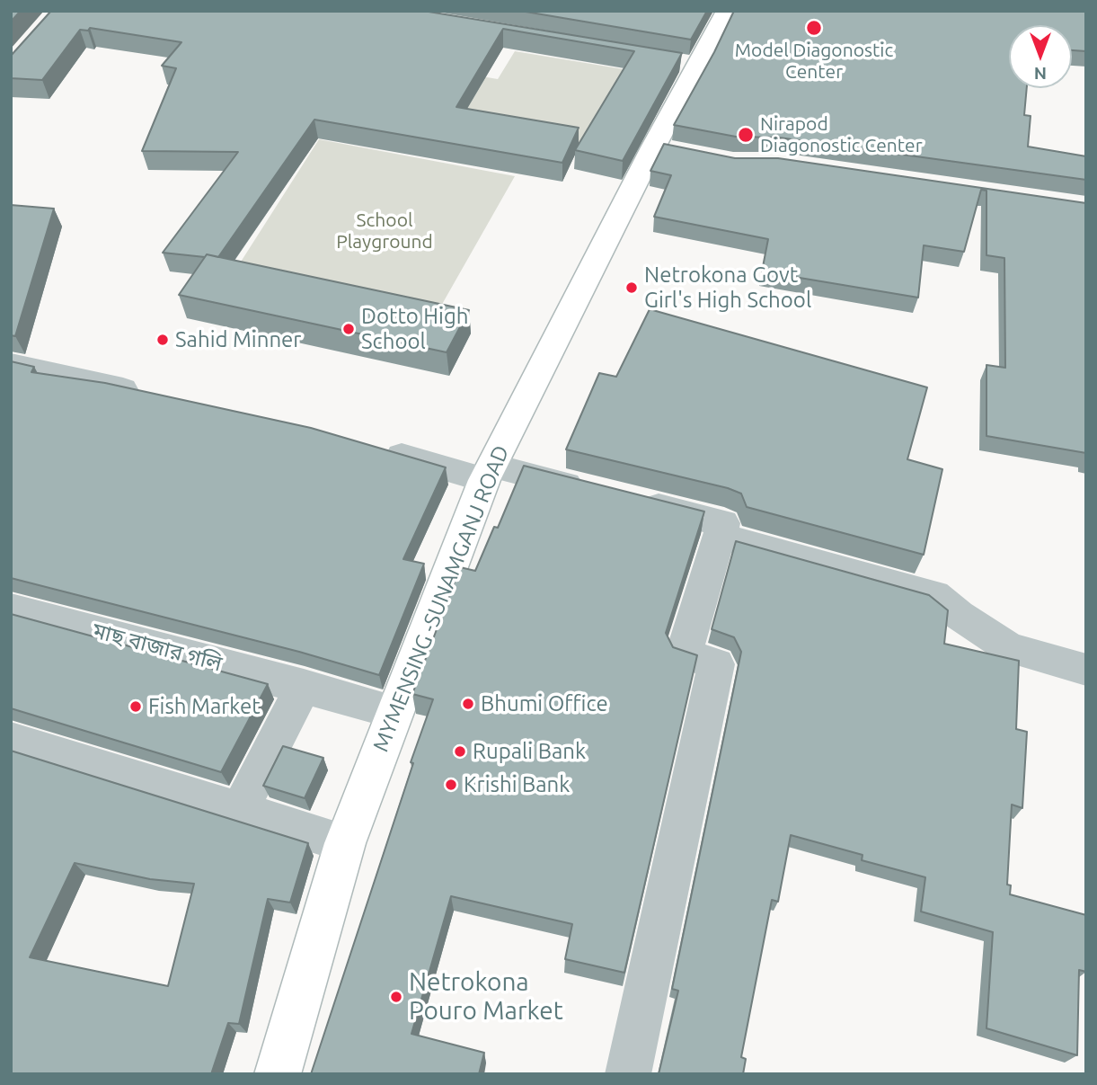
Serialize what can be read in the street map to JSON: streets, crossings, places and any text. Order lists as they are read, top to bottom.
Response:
{
  "streets": {
    "main road": ["MYMENSING -SUNAMGANJ ROAD"],
    "street": ["মাছ বাজার গলি"]
  },
  "crossings": [
    ["MYMENSING -SUNAMGANJ ROAD", "মাছ বাজার গলি"]
  ],
  "parks": ["School Playground"],
  "places": [
    "Model Diagonostic Center",
    "Nirapod Diagonostic Center",
    "Netrokona Govt Girl's High School",
    "Dotto High School",
    "Sahid Minner",
    "Bhumi Office",
    "Fish Market",
    "Rupali Bank",
    "Krishi Bank",
    "Netrokona Pouro Market"
  ],
  "north": "bottom"
}
